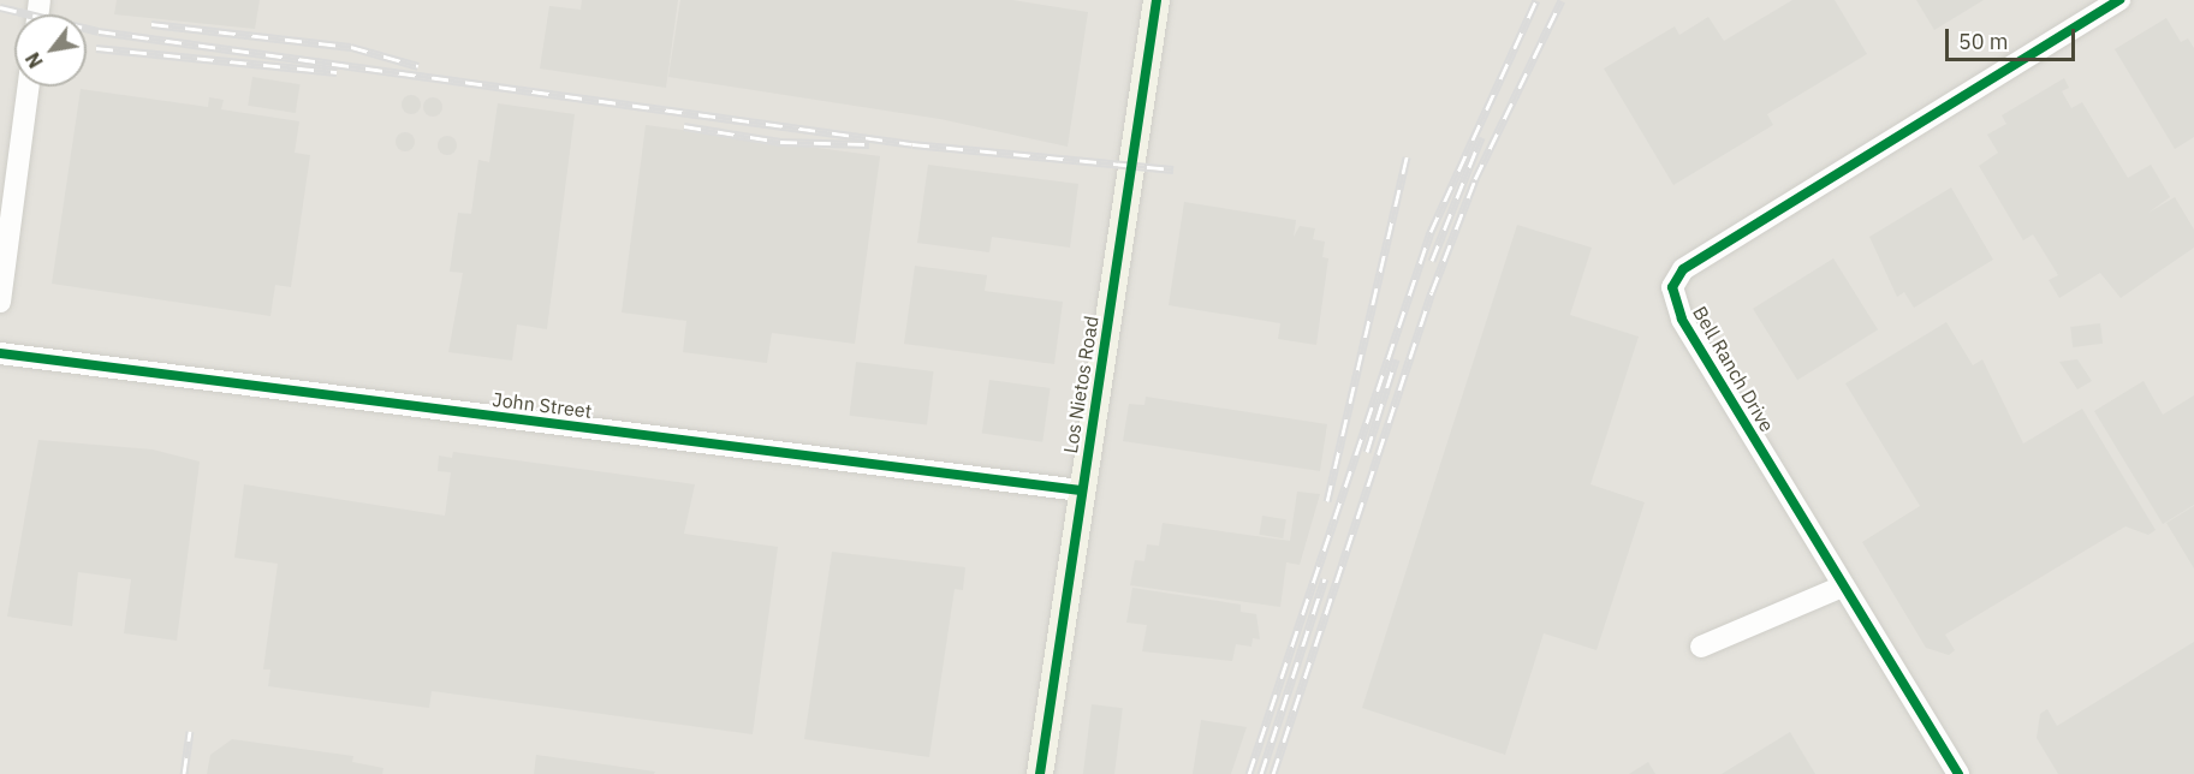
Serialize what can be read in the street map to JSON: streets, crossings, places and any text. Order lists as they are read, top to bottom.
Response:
{
  "streets": {
    "main road": ["Los Nietos Road"],
    "street": ["Bell Ranch Drive", "John Street"]
  },
  "crossings": [
    ["Los Nietos Road", "John Street"]
  ],
  "scale_bar": "50 m",
  "north": "bottom left"
}
